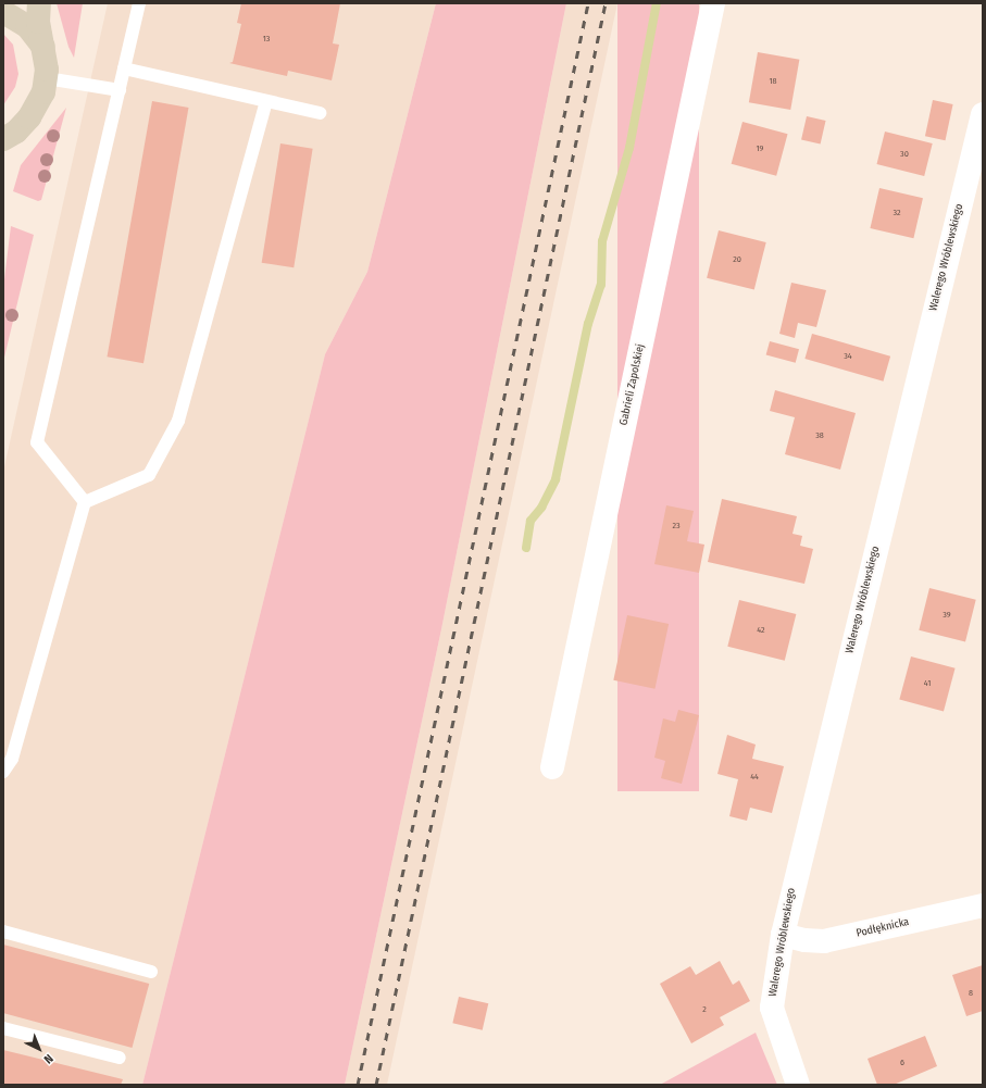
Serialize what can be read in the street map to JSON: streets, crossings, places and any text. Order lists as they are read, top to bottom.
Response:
{
  "streets": {
    "street": ["Walerego Wróblewskiego", "Gabrieli Zapolskiej", "Podłęknicka"]
  },
  "crossings": [
    ["Walerego Wróblewskiego", "Podłęknicka"]
  ],
  "house_numbers": [
    "13",
    "18",
    "19",
    "30",
    "32",
    "20",
    "34",
    "38",
    "23",
    "39",
    "42",
    "41",
    "44",
    "8",
    "2",
    "6"
  ],
  "north": "bottom right"
}
